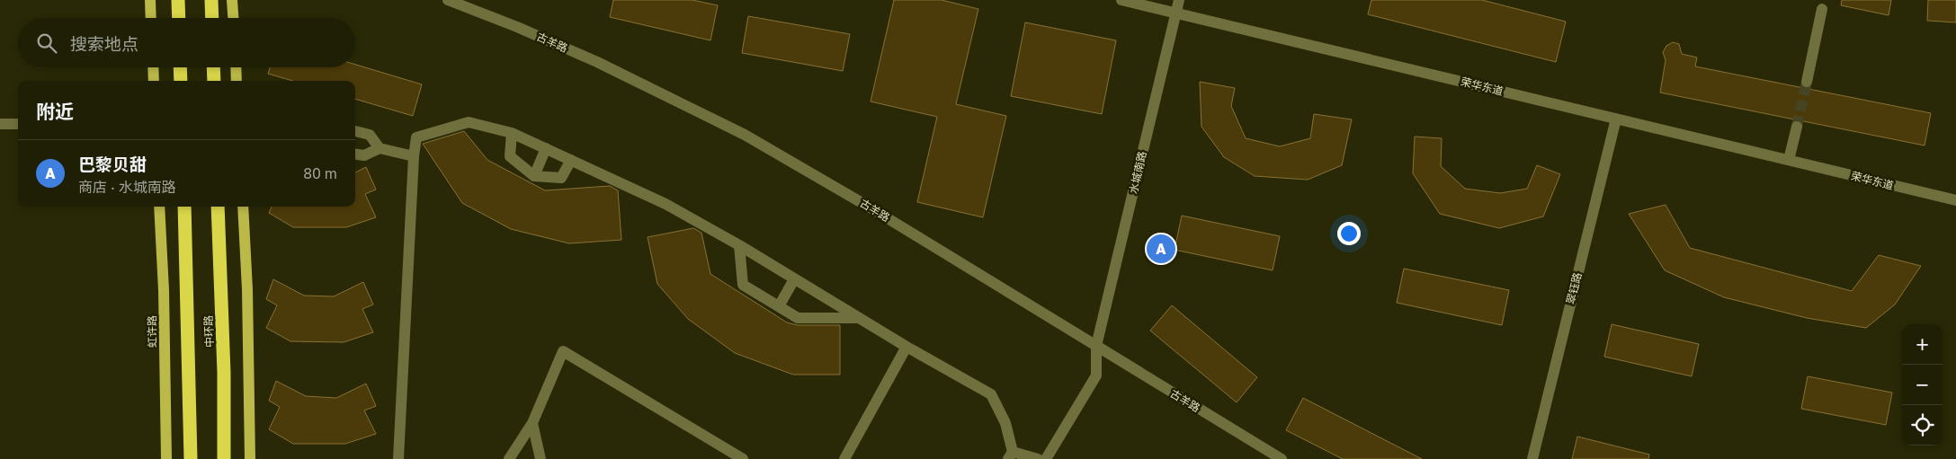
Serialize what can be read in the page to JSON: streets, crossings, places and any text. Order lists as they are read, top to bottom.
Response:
{
  "streets": {
    "highway": ["中环路"],
    "main road": ["虹许路"],
    "street": [
      "古羊路",
      "荣华东道",
      "水城南路",
      "翠钰路"
    ]
  },
  "crossings": [
    ["古羊路", "水城南路"],
    ["荣华东道", "水城南路"],
    ["荣华东道", "翠钰路"]
  ],
  "page": {
    "search": "搜索地点",
    "heading": "附近",
    "list": [
      {
        "mark": "A",
        "name": "巴黎贝甜",
        "note": "商店 · 水城南路",
        "value": "80 m"
      }
    ],
    "pins": "A",
    "map_buttons": ["+", "−"]
  }
}
